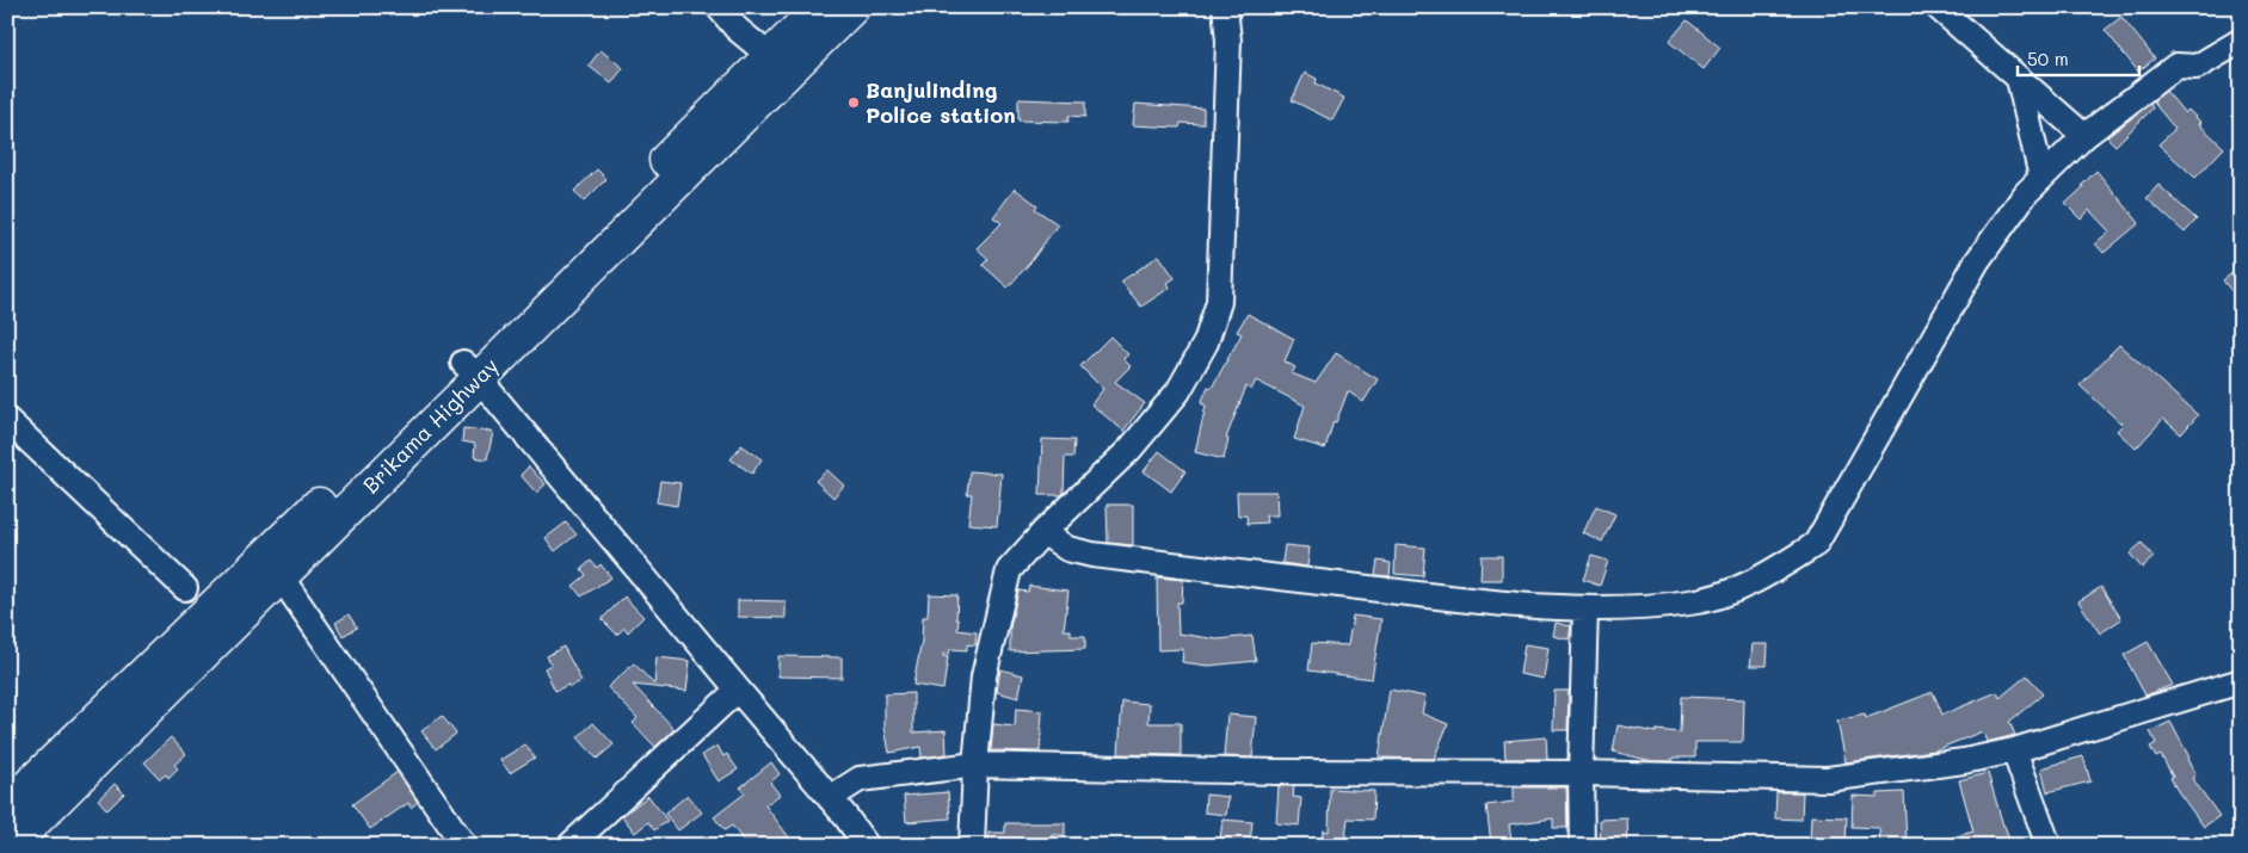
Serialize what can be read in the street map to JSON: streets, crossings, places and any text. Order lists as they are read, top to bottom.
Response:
{
  "streets": {
    "highway": ["Brikama Highway"]
  },
  "places": ["Banjulinding Police station"],
  "scale_bar": "50 m"
}
